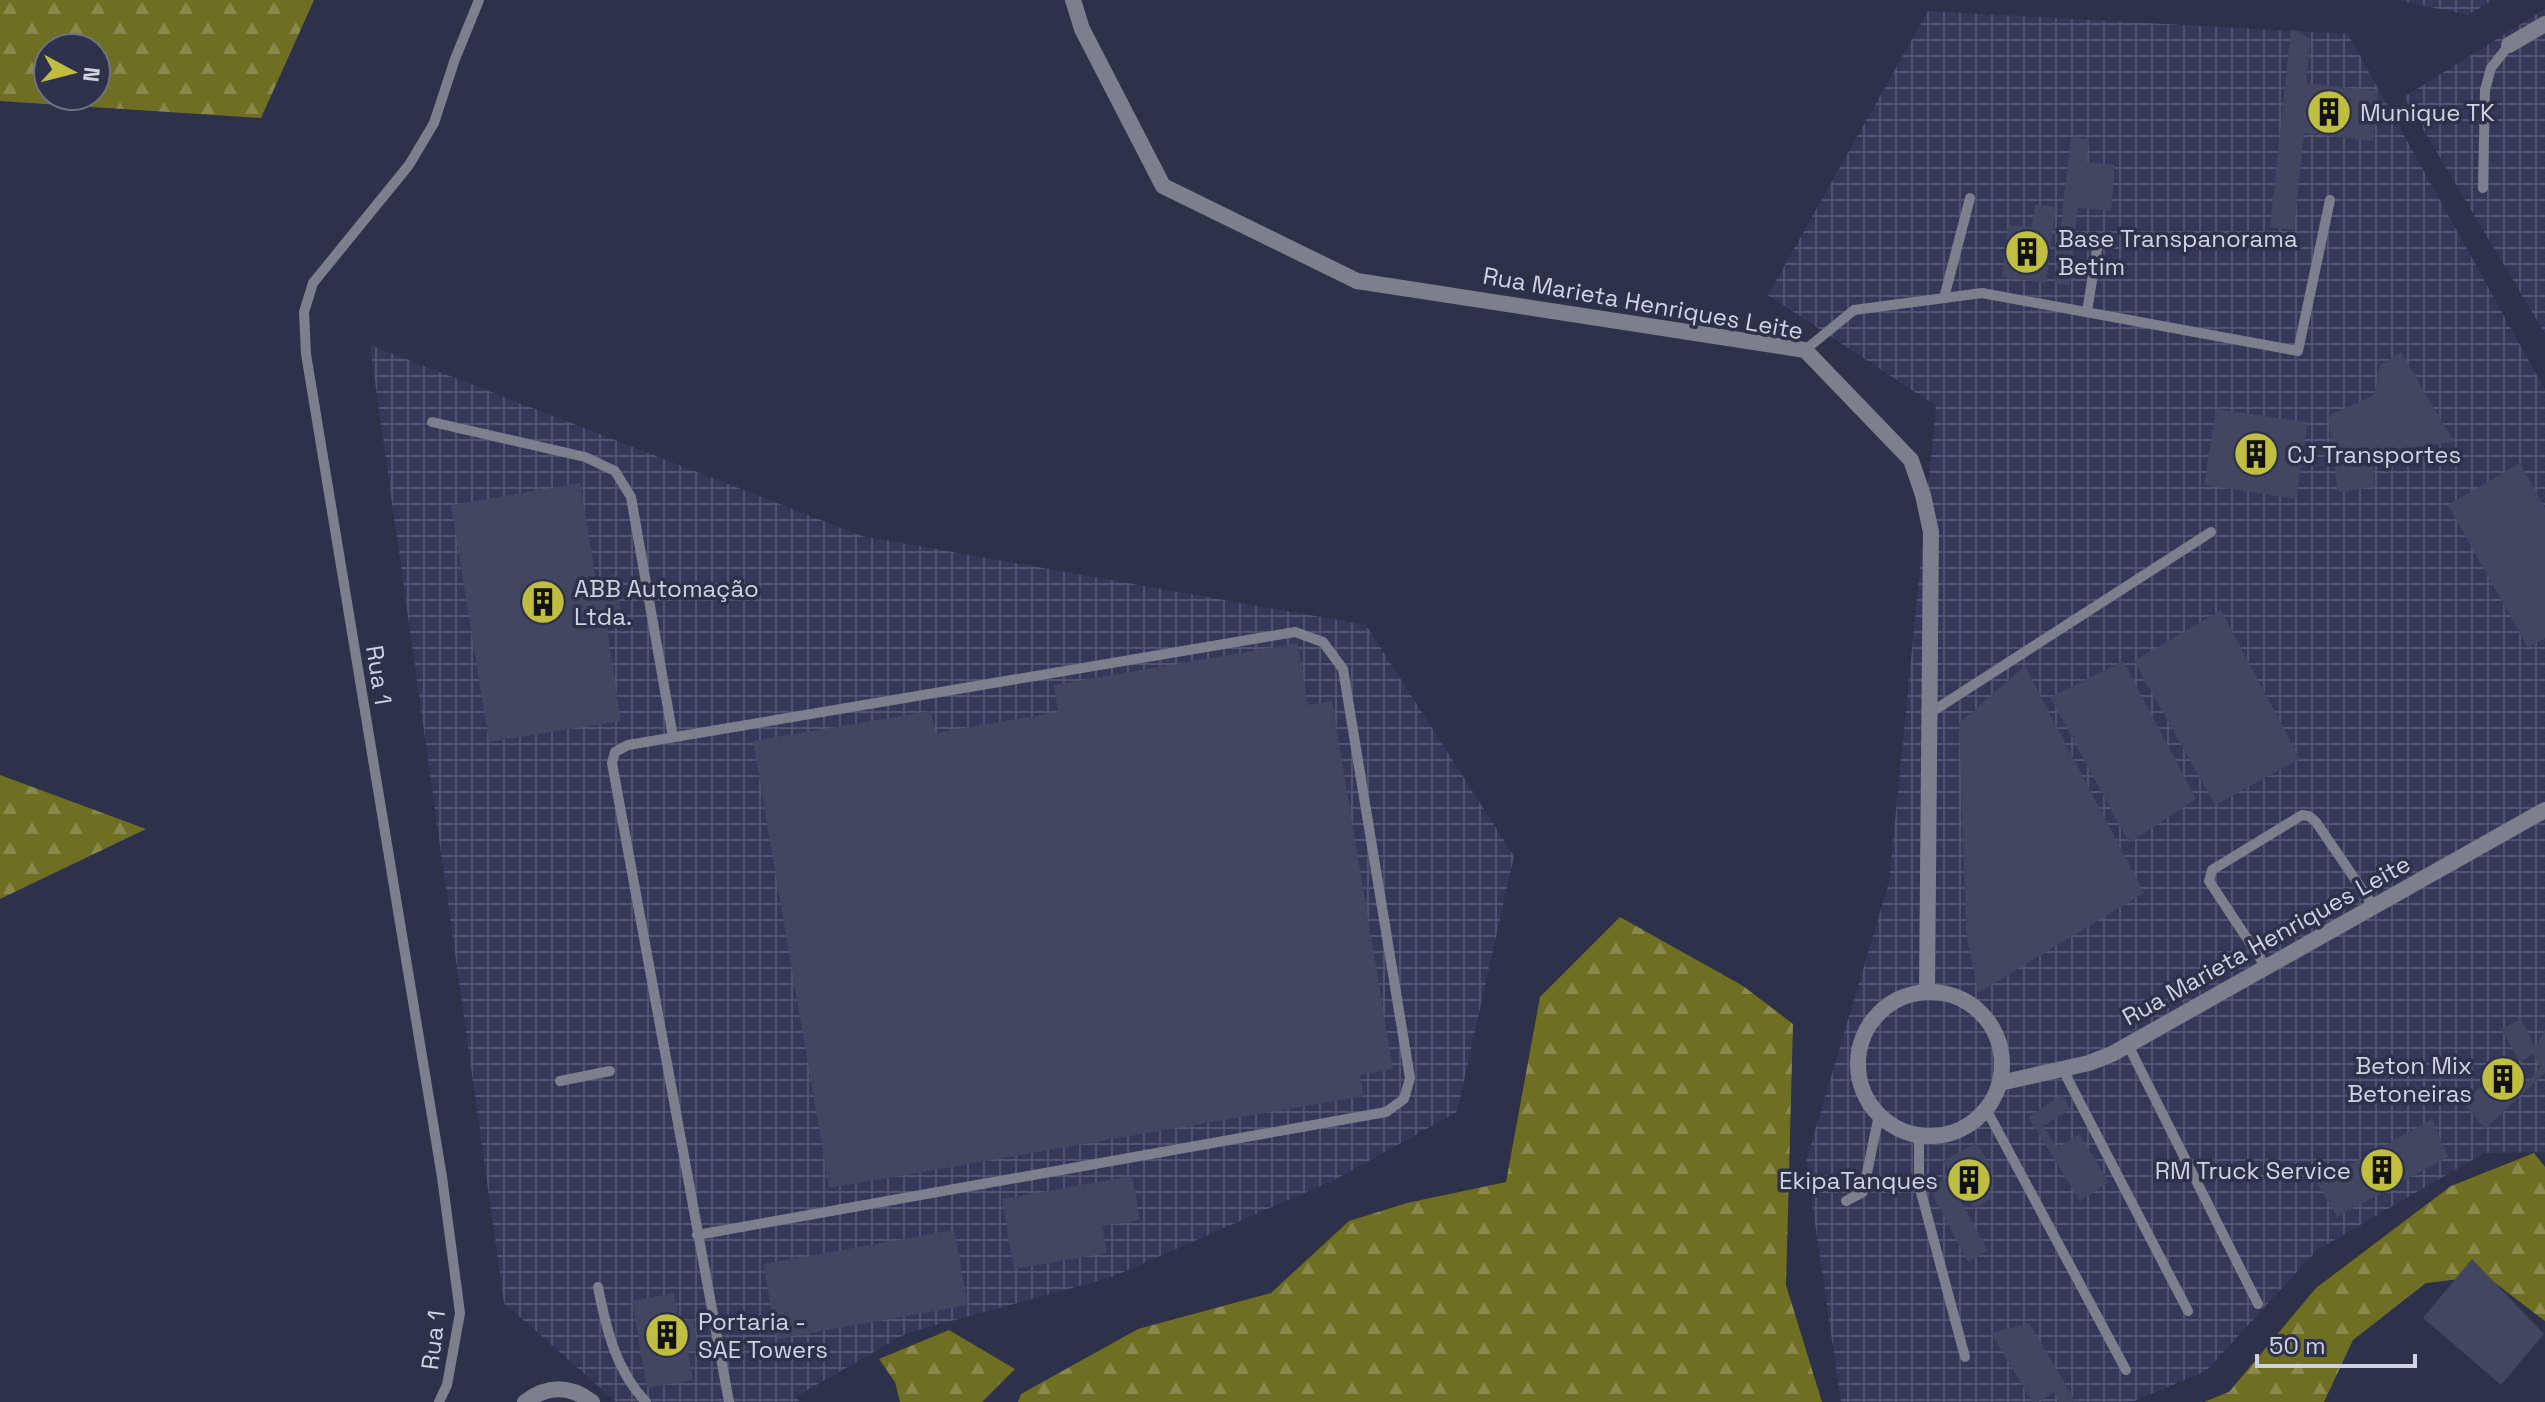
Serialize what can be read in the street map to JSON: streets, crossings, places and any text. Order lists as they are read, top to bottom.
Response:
{
  "streets": {
    "street": ["Rua Marieta Henriques Leite"],
    "lane": ["Rua 1"]
  },
  "places": {
    "building": [
      "Munique TK",
      "Base Transpanorama Betim",
      "CJ Transportes",
      "ABB Automação Ltda.",
      "Beton Mix Betoneiras",
      "RM Truck Service",
      "EkipaTanques",
      "Portaria - SAE Towers"
    ]
  },
  "scale_bar": "50 m",
  "north": "right"
}
